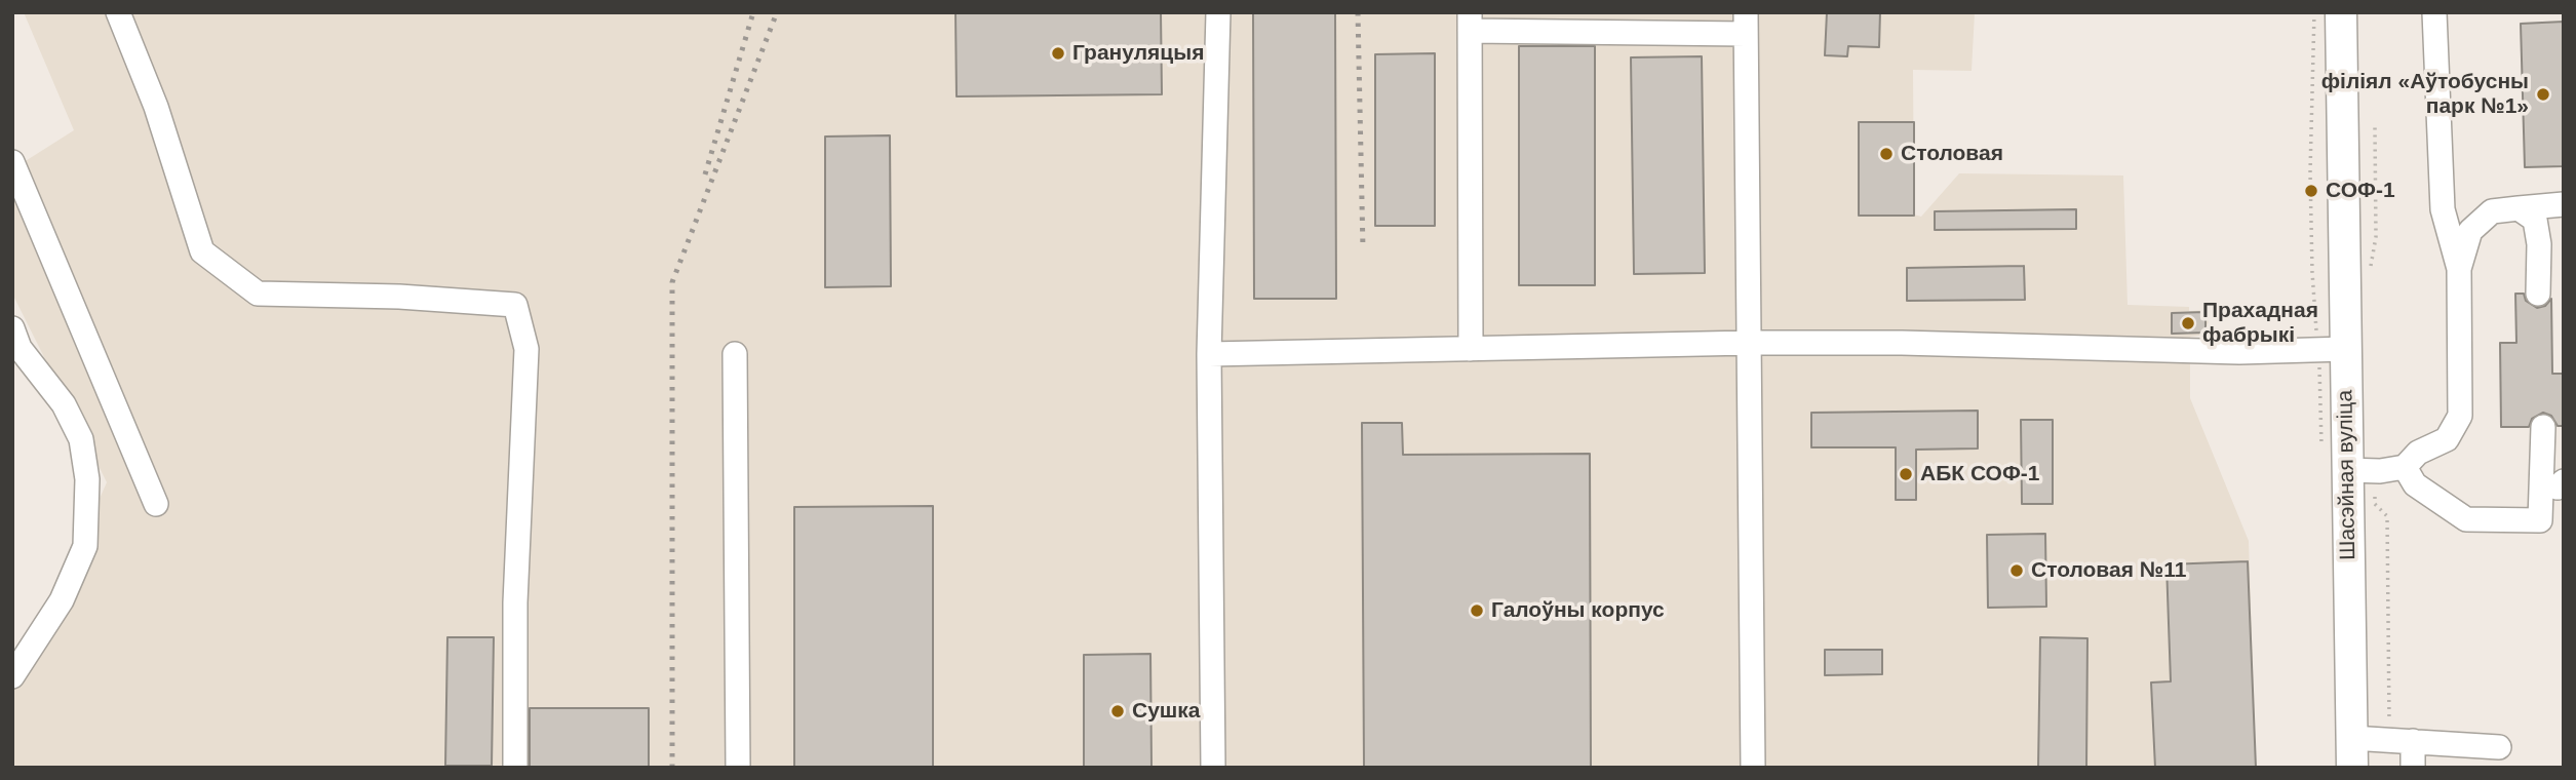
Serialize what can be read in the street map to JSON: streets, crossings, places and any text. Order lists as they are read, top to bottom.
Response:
{
  "streets": {
    "main road": ["Шасэйная вуліца"]
  },
  "places": [
    "Грануляцыя",
    "філіял «Аўтобусны парк №1»",
    "Столовая",
    "СОФ-1",
    "Прахадная фабрыкі",
    "АБК СОФ-1",
    "Столовая №11",
    "Галоўны корпус",
    "Сушка"
  ]
}
